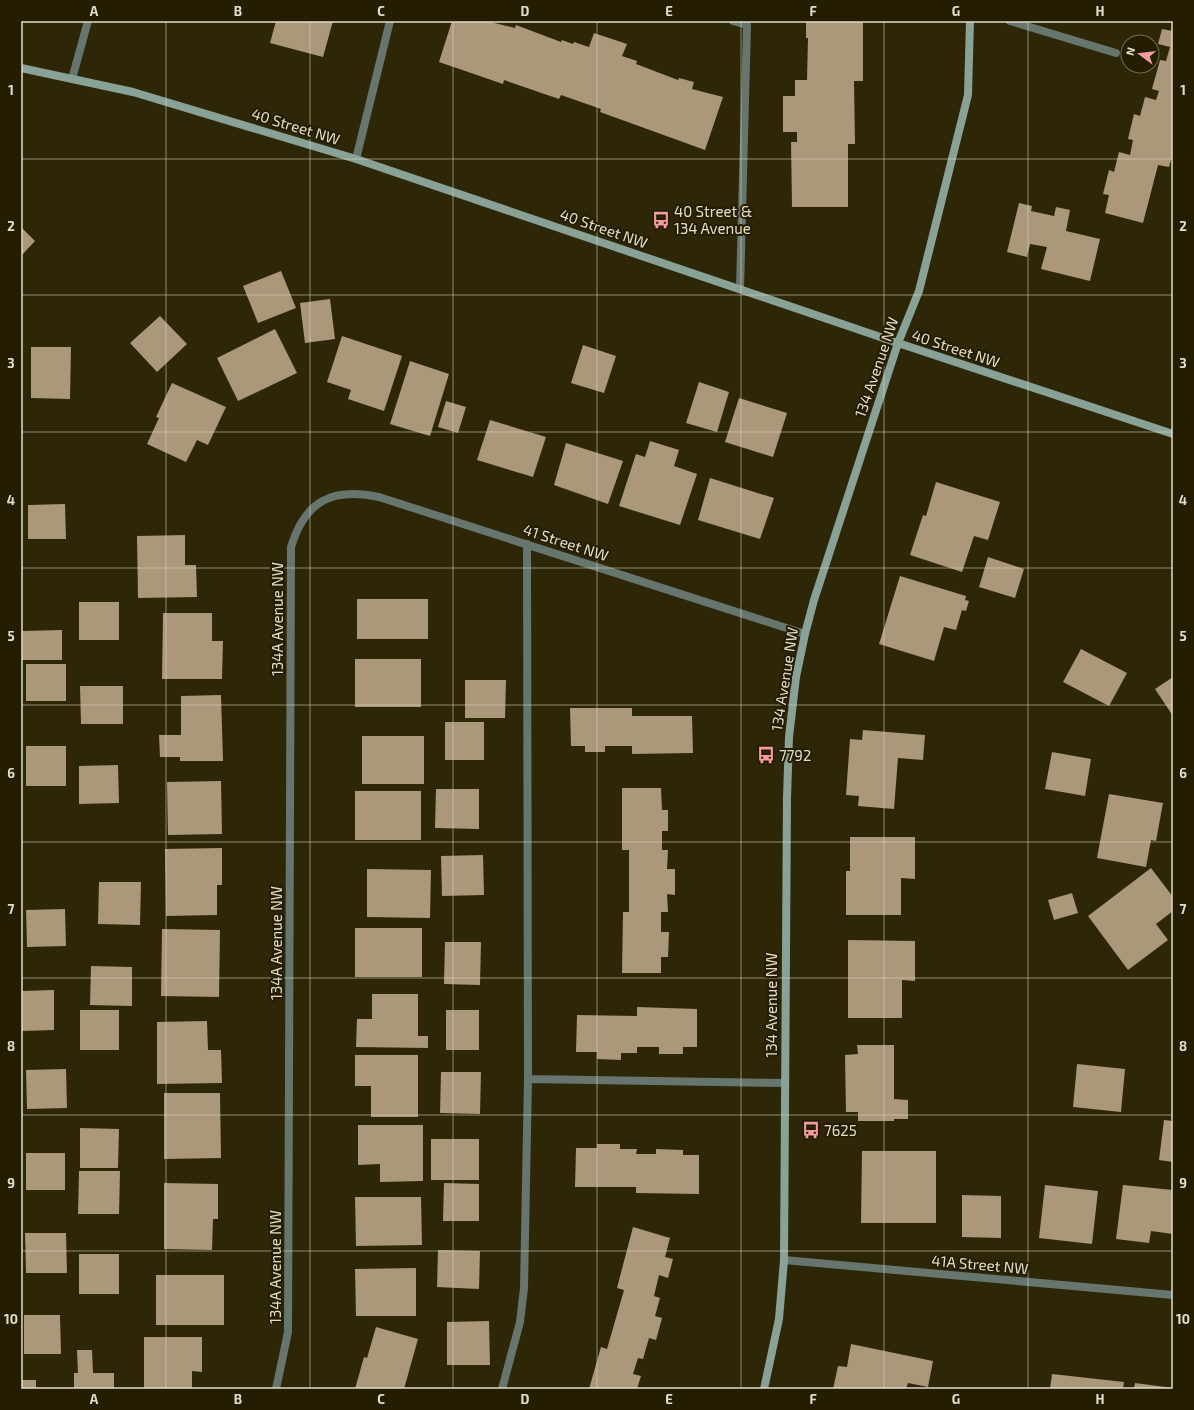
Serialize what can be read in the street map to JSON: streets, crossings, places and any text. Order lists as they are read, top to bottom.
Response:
{
  "streets": {
    "street": [
      "40 Street NW",
      "134 Avenue NW",
      "41 Street NW",
      "134A Avenue NW",
      "41A Street NW"
    ]
  },
  "crossings": [
    ["40 Street NW", "134 Avenue NW"],
    ["134 Avenue NW", "41 Street NW"],
    ["134 Avenue NW", "41A Street NW"],
    ["41 Street NW", "134A Avenue NW"]
  ],
  "places": {
    "bus stop": ["40 Street & 134 Avenue", "7792", "7625"]
  },
  "north": "left",
  "grid": {
    "columns": [
      "A",
      "B",
      "C",
      "D",
      "E",
      "F",
      "G",
      "H"
    ],
    "rows": [
      "1",
      "2",
      "3",
      "4",
      "5",
      "6",
      "7",
      "8",
      "9",
      "10"
    ]
  }
}
